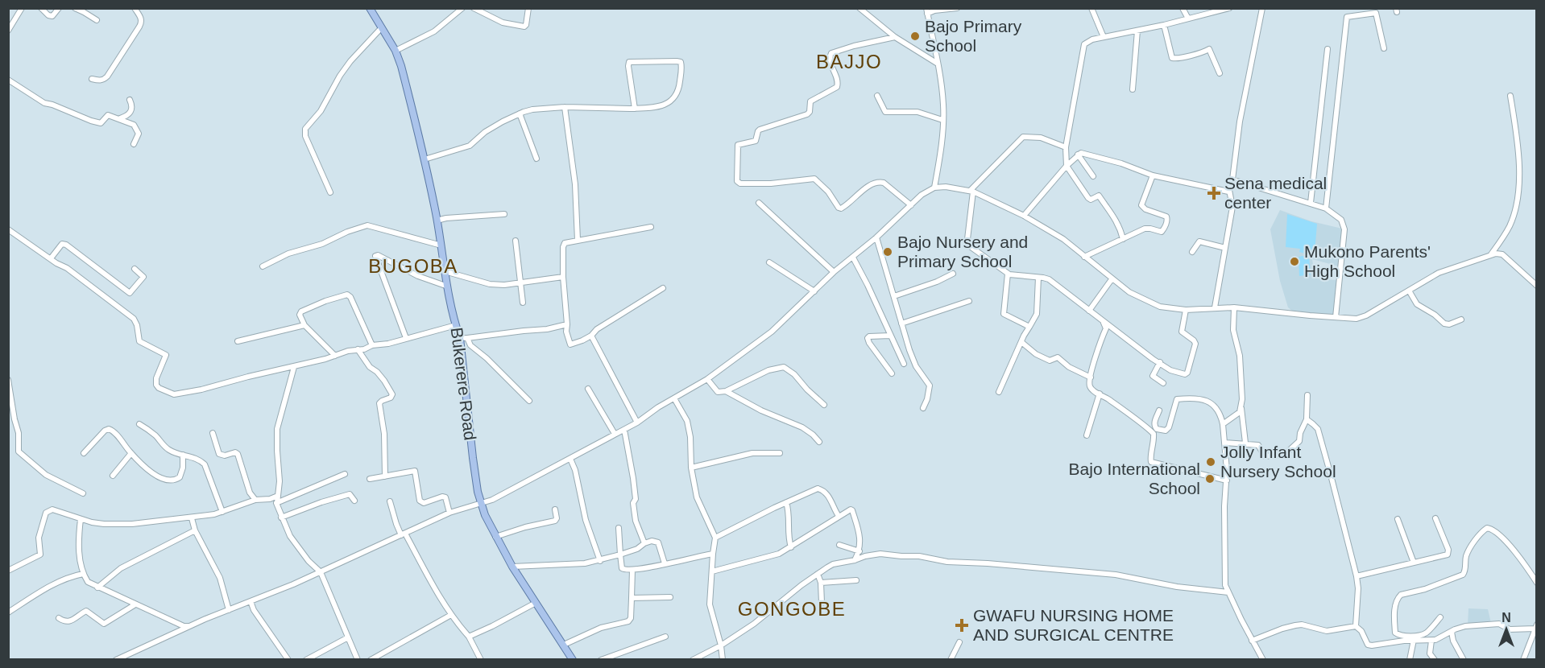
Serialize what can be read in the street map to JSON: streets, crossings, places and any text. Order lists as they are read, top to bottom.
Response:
{
  "streets": {
    "main road": ["Bukerere Road"]
  },
  "districts": ["BAJJO", "BUGOBA", "GONGOBE"],
  "places": {
    "other": [
      "Bajo Primary School",
      "Bajo Nursery and Primary School",
      "Mukono Parents' High School",
      "Jolly Infant Nursery School",
      "Bajo International School"
    ],
    "health": ["Sena medical center", "GWAFU NURSING HOME AND SURGICAL CENTRE"]
  },
  "north": "top"
}
